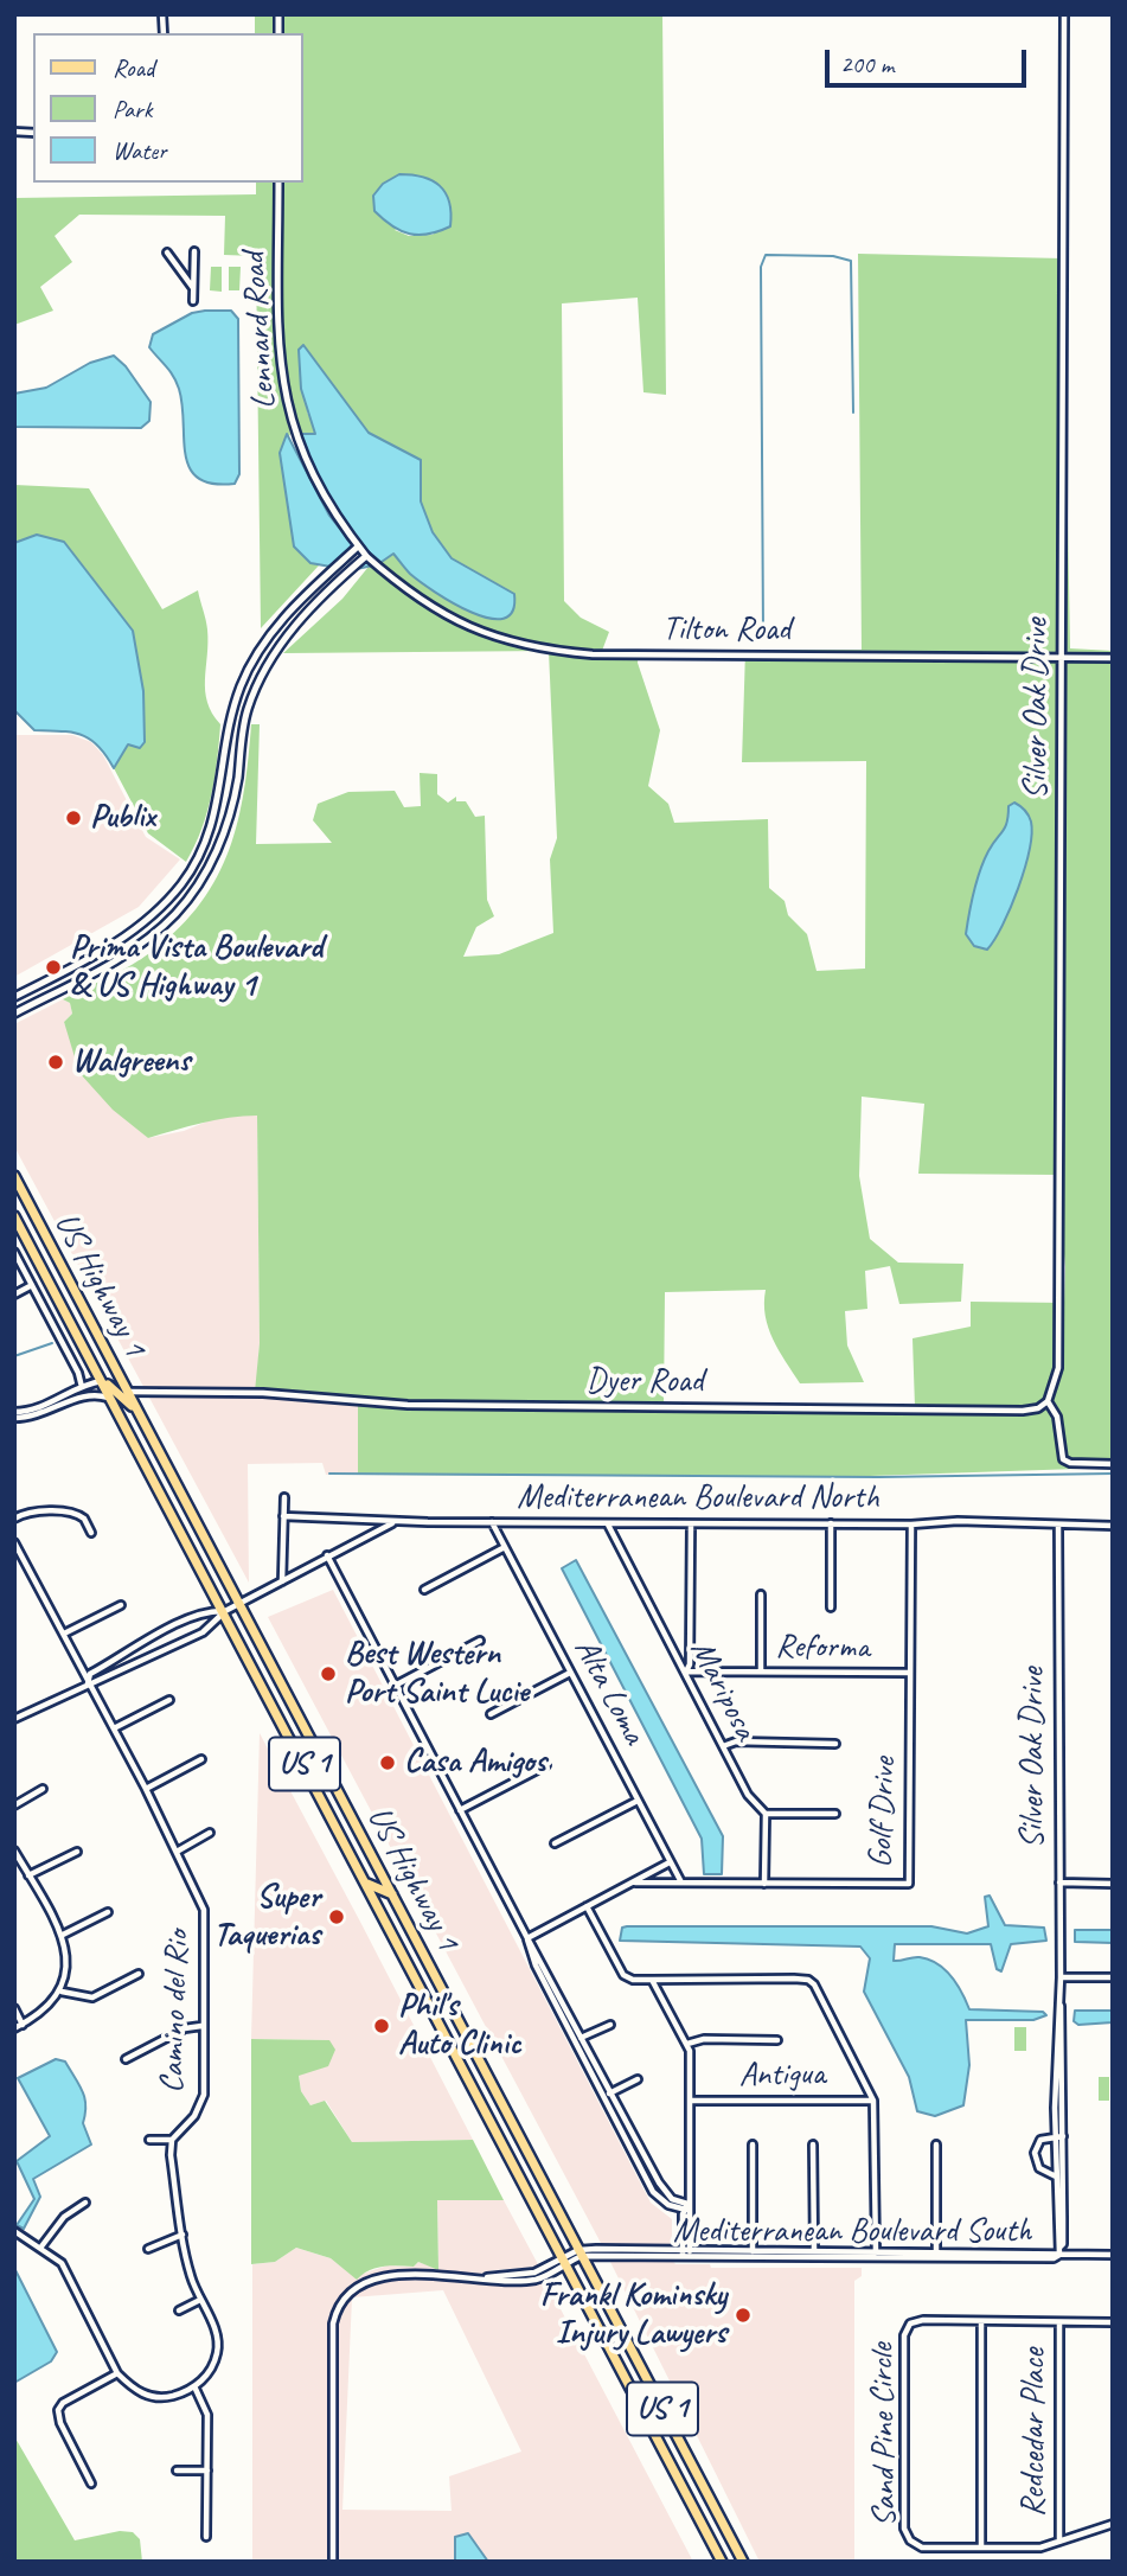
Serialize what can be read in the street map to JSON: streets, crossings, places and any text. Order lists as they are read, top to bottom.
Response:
{
  "streets": {
    "main road": ["US Highway 1", "US 1"],
    "street": [
      "Lennard Road",
      "Tilton Road",
      "Silver Oak Drive",
      "Dyer Road",
      "Mediterranean Boulevard North",
      "Reforma",
      "Mariposa",
      "Alta Loma",
      "Golf Drive",
      "Camino del Rio",
      "Antigua",
      "Mediterranean Boulevard South",
      "Redcedar Place",
      "Sand Pine Circle"
    ]
  },
  "crossings": [
    ["Lennard Road", "Tilton Road"],
    ["Tilton Road", "Silver Oak Drive"],
    ["Silver Oak Drive", "Dyer Road"],
    ["Silver Oak Drive", "Mediterranean Boulevard North"],
    ["Silver Oak Drive", "Mediterranean Boulevard South"],
    ["US Highway 1", "Dyer Road"],
    ["US Highway 1", "Mediterranean Boulevard South"],
    ["Mediterranean Boulevard North", "Mariposa"],
    ["Mediterranean Boulevard North", "Alta Loma"],
    ["Mediterranean Boulevard North", "Golf Drive"],
    ["Reforma", "Mariposa"],
    ["Reforma", "Golf Drive"],
    ["Alta Loma", "Golf Drive"],
    ["Redcedar Place", "Sand Pine Circle"]
  ],
  "places": [
    "Publix",
    "Prima Vista Boulevard & US Highway 1",
    "Walgreens",
    "Best Western Port Saint Lucie",
    "Casa Amigos",
    "Super Taquerias",
    "Phil's Auto Clinic",
    "Frankl Kominsky Injury Lawyers"
  ],
  "legend": ["Road", "Park", "Water"],
  "scale_bar": "200 m"
}
